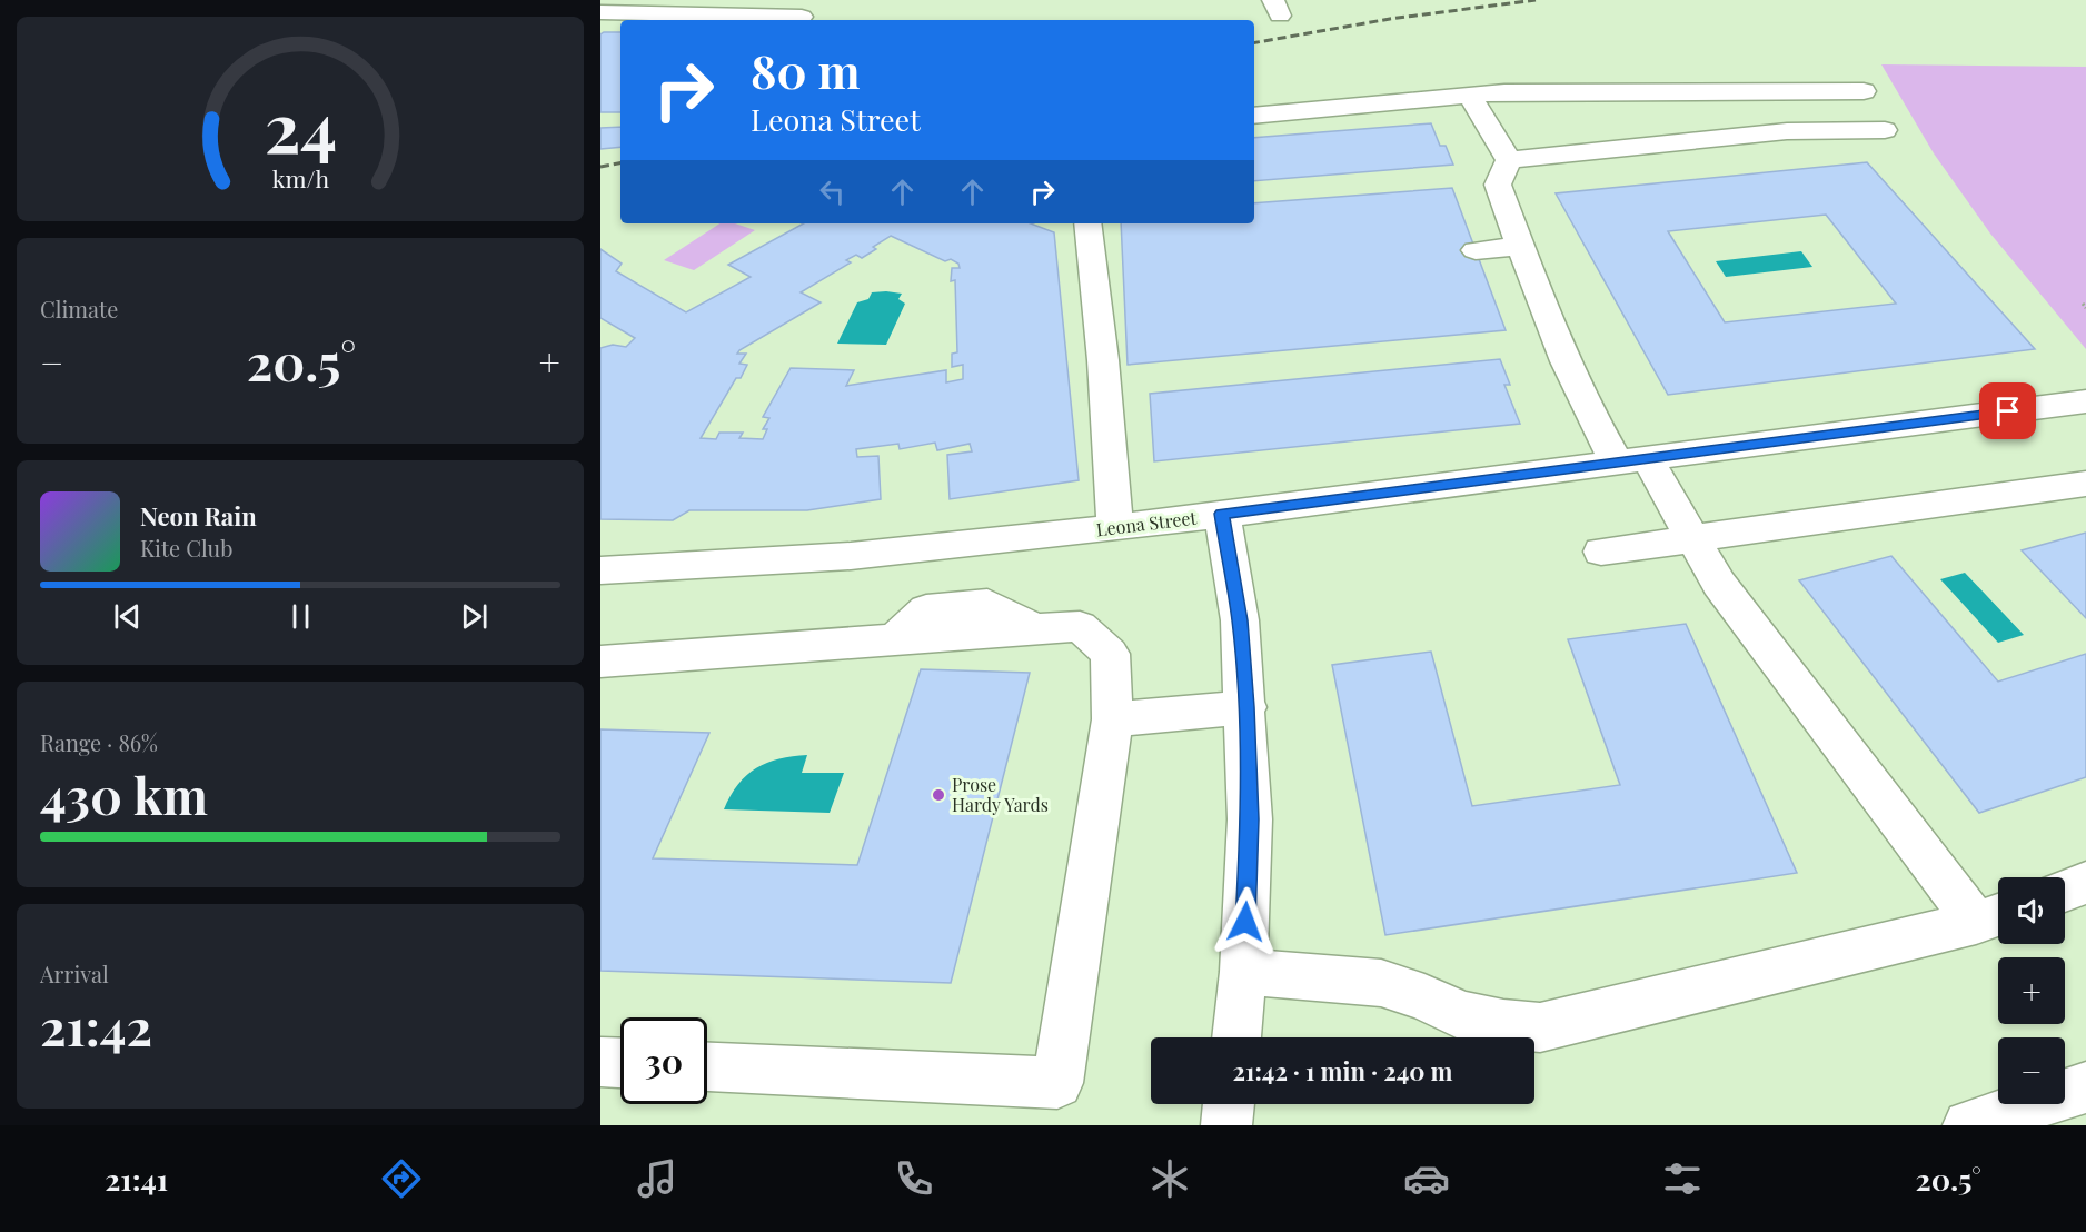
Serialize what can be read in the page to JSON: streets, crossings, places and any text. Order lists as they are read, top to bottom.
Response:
{
  "streets": {
    "street": ["Leona Street"]
  },
  "places": ["Prose Hardy Yards"],
  "page": {
    "turn": ["80 m", "Leona Street"],
    "tile": [
      "Climate",
      ["Range · 86%", "430 km"],
      ["Arrival", "21:42"]
    ],
    "heat": ["−", "20.5°", "+"],
    "song": ["Neon Rain", "Kite Club"],
    "map_buttons": ["+", "−"],
    "limit": "30",
    "trip": "21:42 · 1 min · 240 m",
    "tabs": ["21:41", "20.5°"],
    "gauge": ["24", "km/h"]
  }
}
